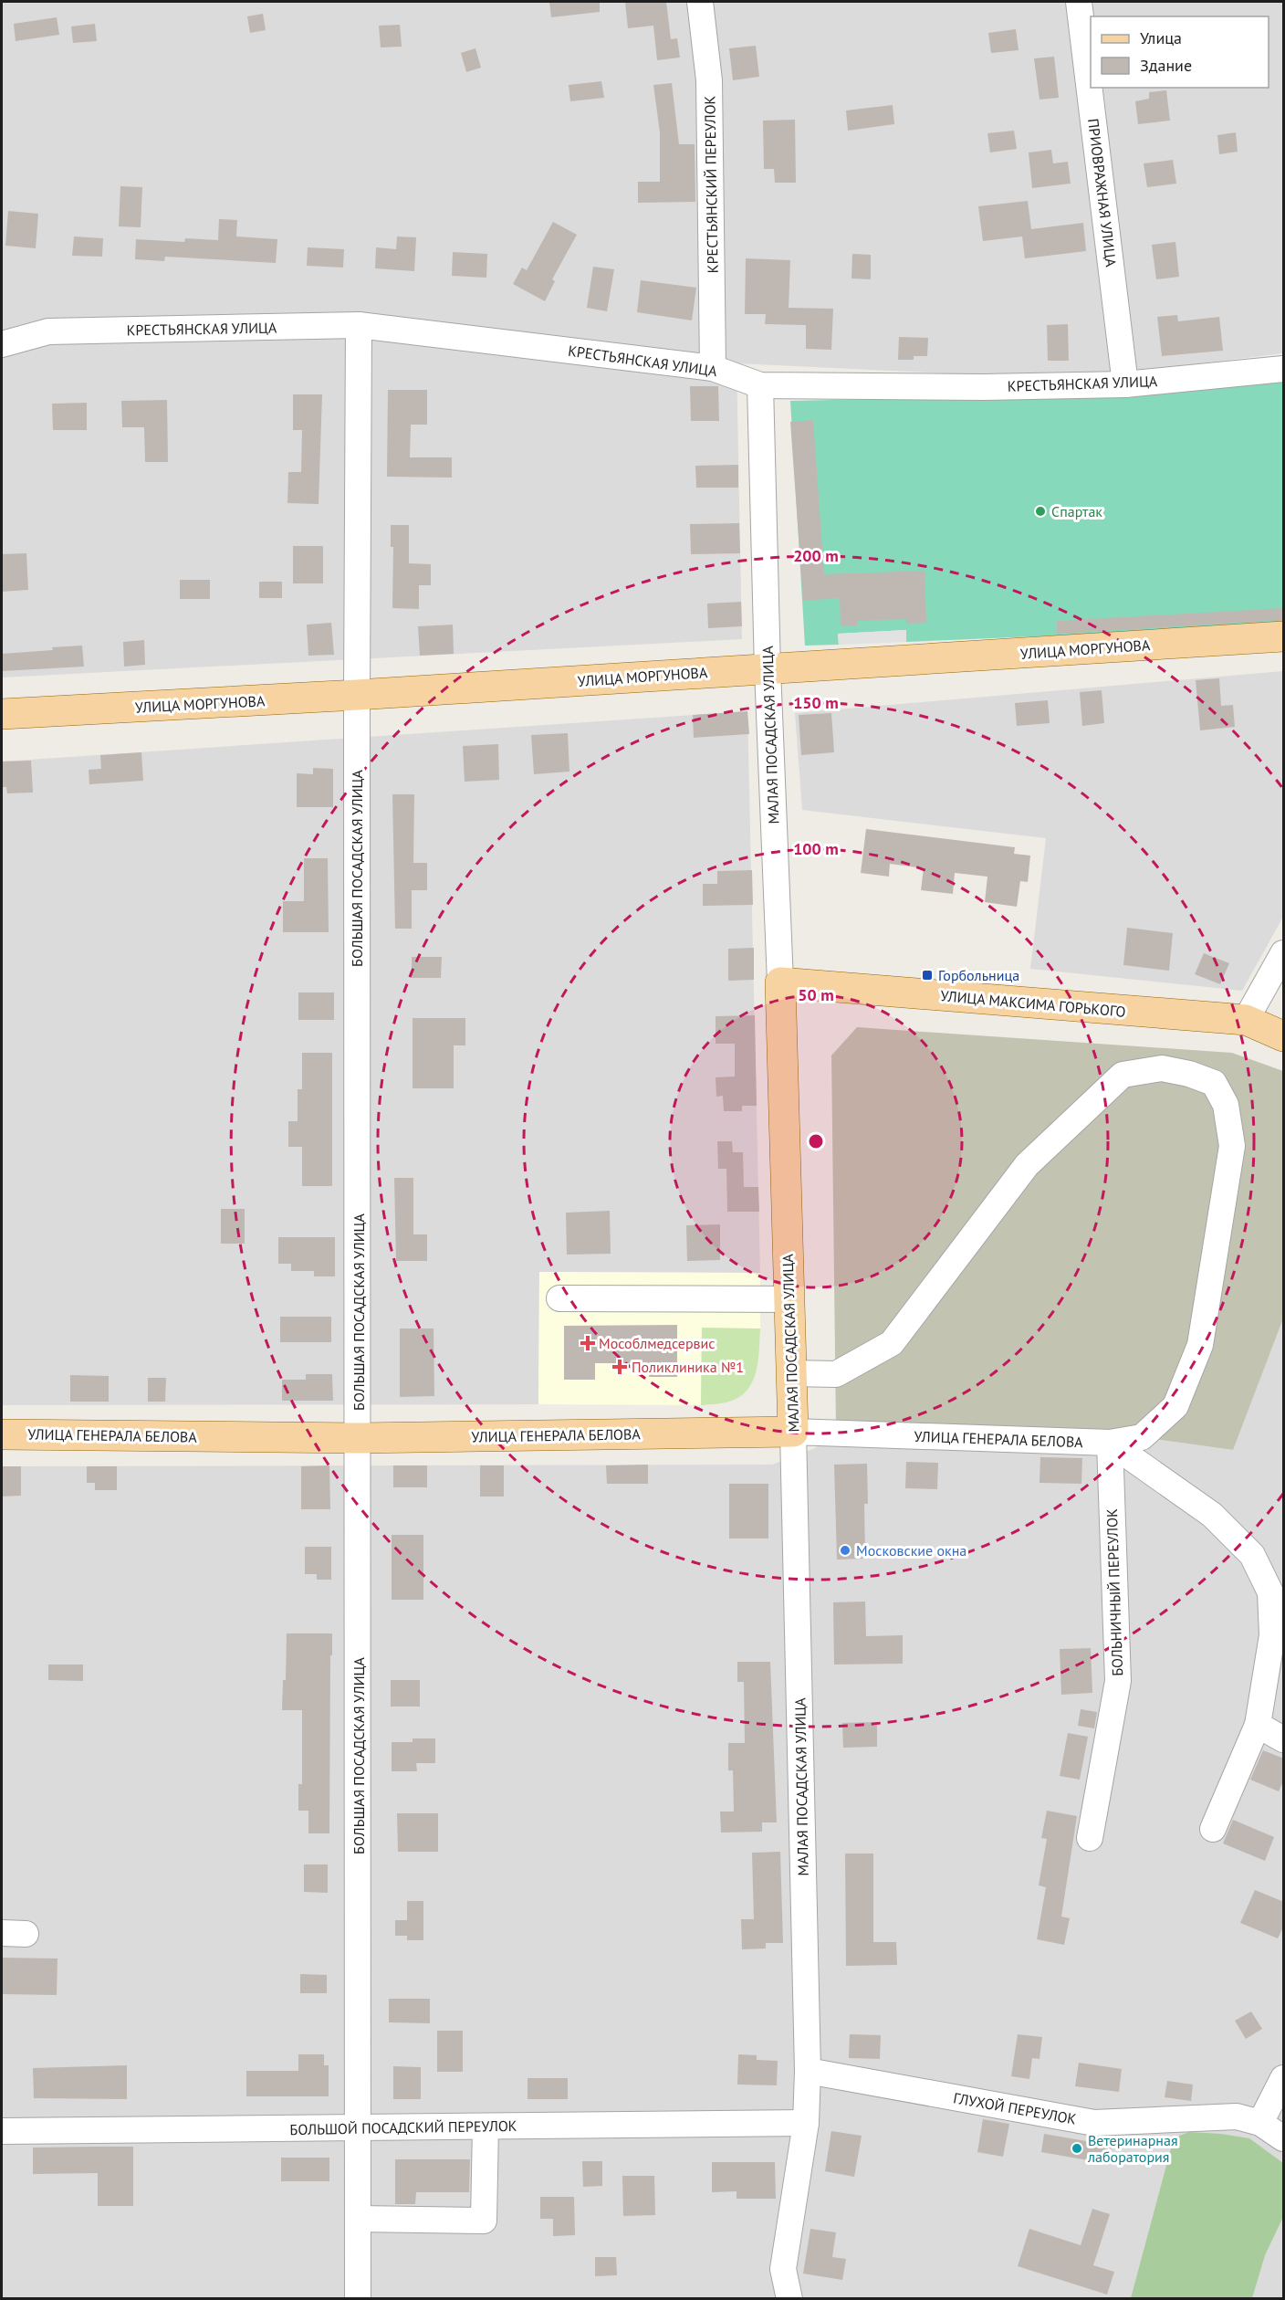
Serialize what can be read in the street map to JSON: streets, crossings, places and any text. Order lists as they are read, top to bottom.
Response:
{
  "streets": {
    "main road": [
      "УЛИЦА МОРГУНОВА",
      "МАЛАЯ ПОСАДСКАЯ УЛИЦА",
      "УЛИЦА МАКСИМА ГОРЬКОГО",
      "УЛИЦА ГЕНЕРАЛА БЕЛОВА"
    ],
    "street": [
      "КРЕСТЬЯНСКИЙ ПЕРЕУЛОК",
      "ПРИОВРАЖНАЯ УЛИЦА",
      "КРЕСТЬЯНСКАЯ УЛИЦА",
      "БОЛЬШАЯ ПОСАДСКАЯ УЛИЦА",
      "БОЛЬНИЧНЫЙ ПЕРЕУЛОК",
      "ГЛУХОЙ ПЕРЕУЛОК",
      "БОЛЬШОЙ ПОСАДСКИЙ ПЕРЕУЛОК"
    ]
  },
  "crossings": [
    ["КРЕСТЬЯНСКИЙ ПЕРЕУЛОК", "КРЕСТЬЯНСКАЯ УЛИЦА"],
    ["ПРИОВРАЖНАЯ УЛИЦА", "КРЕСТЬЯНСКАЯ УЛИЦА"],
    ["КРЕСТЬЯНСКАЯ УЛИЦА", "МАЛАЯ ПОСАДСКАЯ УЛИЦА"],
    ["КРЕСТЬЯНСКАЯ УЛИЦА", "БОЛЬШАЯ ПОСАДСКАЯ УЛИЦА"],
    ["УЛИЦА МОРГУНОВА", "МАЛАЯ ПОСАДСКАЯ УЛИЦА"],
    ["УЛИЦА МОРГУНОВА", "БОЛЬШАЯ ПОСАДСКАЯ УЛИЦА"],
    ["МАЛАЯ ПОСАДСКАЯ УЛИЦА", "УЛИЦА МАКСИМА ГОРЬКОГО"],
    ["МАЛАЯ ПОСАДСКАЯ УЛИЦА", "УЛИЦА ГЕНЕРАЛА БЕЛОВА"],
    ["МАЛАЯ ПОСАДСКАЯ УЛИЦА", "ГЛУХОЙ ПЕРЕУЛОК"],
    ["МАЛАЯ ПОСАДСКАЯ УЛИЦА", "БОЛЬШОЙ ПОСАДСКИЙ ПЕРЕУЛОК"],
    ["БОЛЬШАЯ ПОСАДСКАЯ УЛИЦА", "УЛИЦА ГЕНЕРАЛА БЕЛОВА"],
    ["БОЛЬШАЯ ПОСАДСКАЯ УЛИЦА", "БОЛЬШОЙ ПОСАДСКИЙ ПЕРЕУЛОК"],
    ["УЛИЦА ГЕНЕРАЛА БЕЛОВА", "БОЛЬНИЧНЫЙ ПЕРЕУЛОК"]
  ],
  "places": {
    "other": ["Спартак", "Московские окна", "Ветеринарная лаборатория"],
    "transit": ["Горбольница"],
    "health": ["Мособлмедсервис", "Поликлиника №1"]
  },
  "legend": ["Улица", "Здание"],
  "rings": [
    "200 m",
    "150 m",
    "100 m",
    "50 m"
  ]
}
